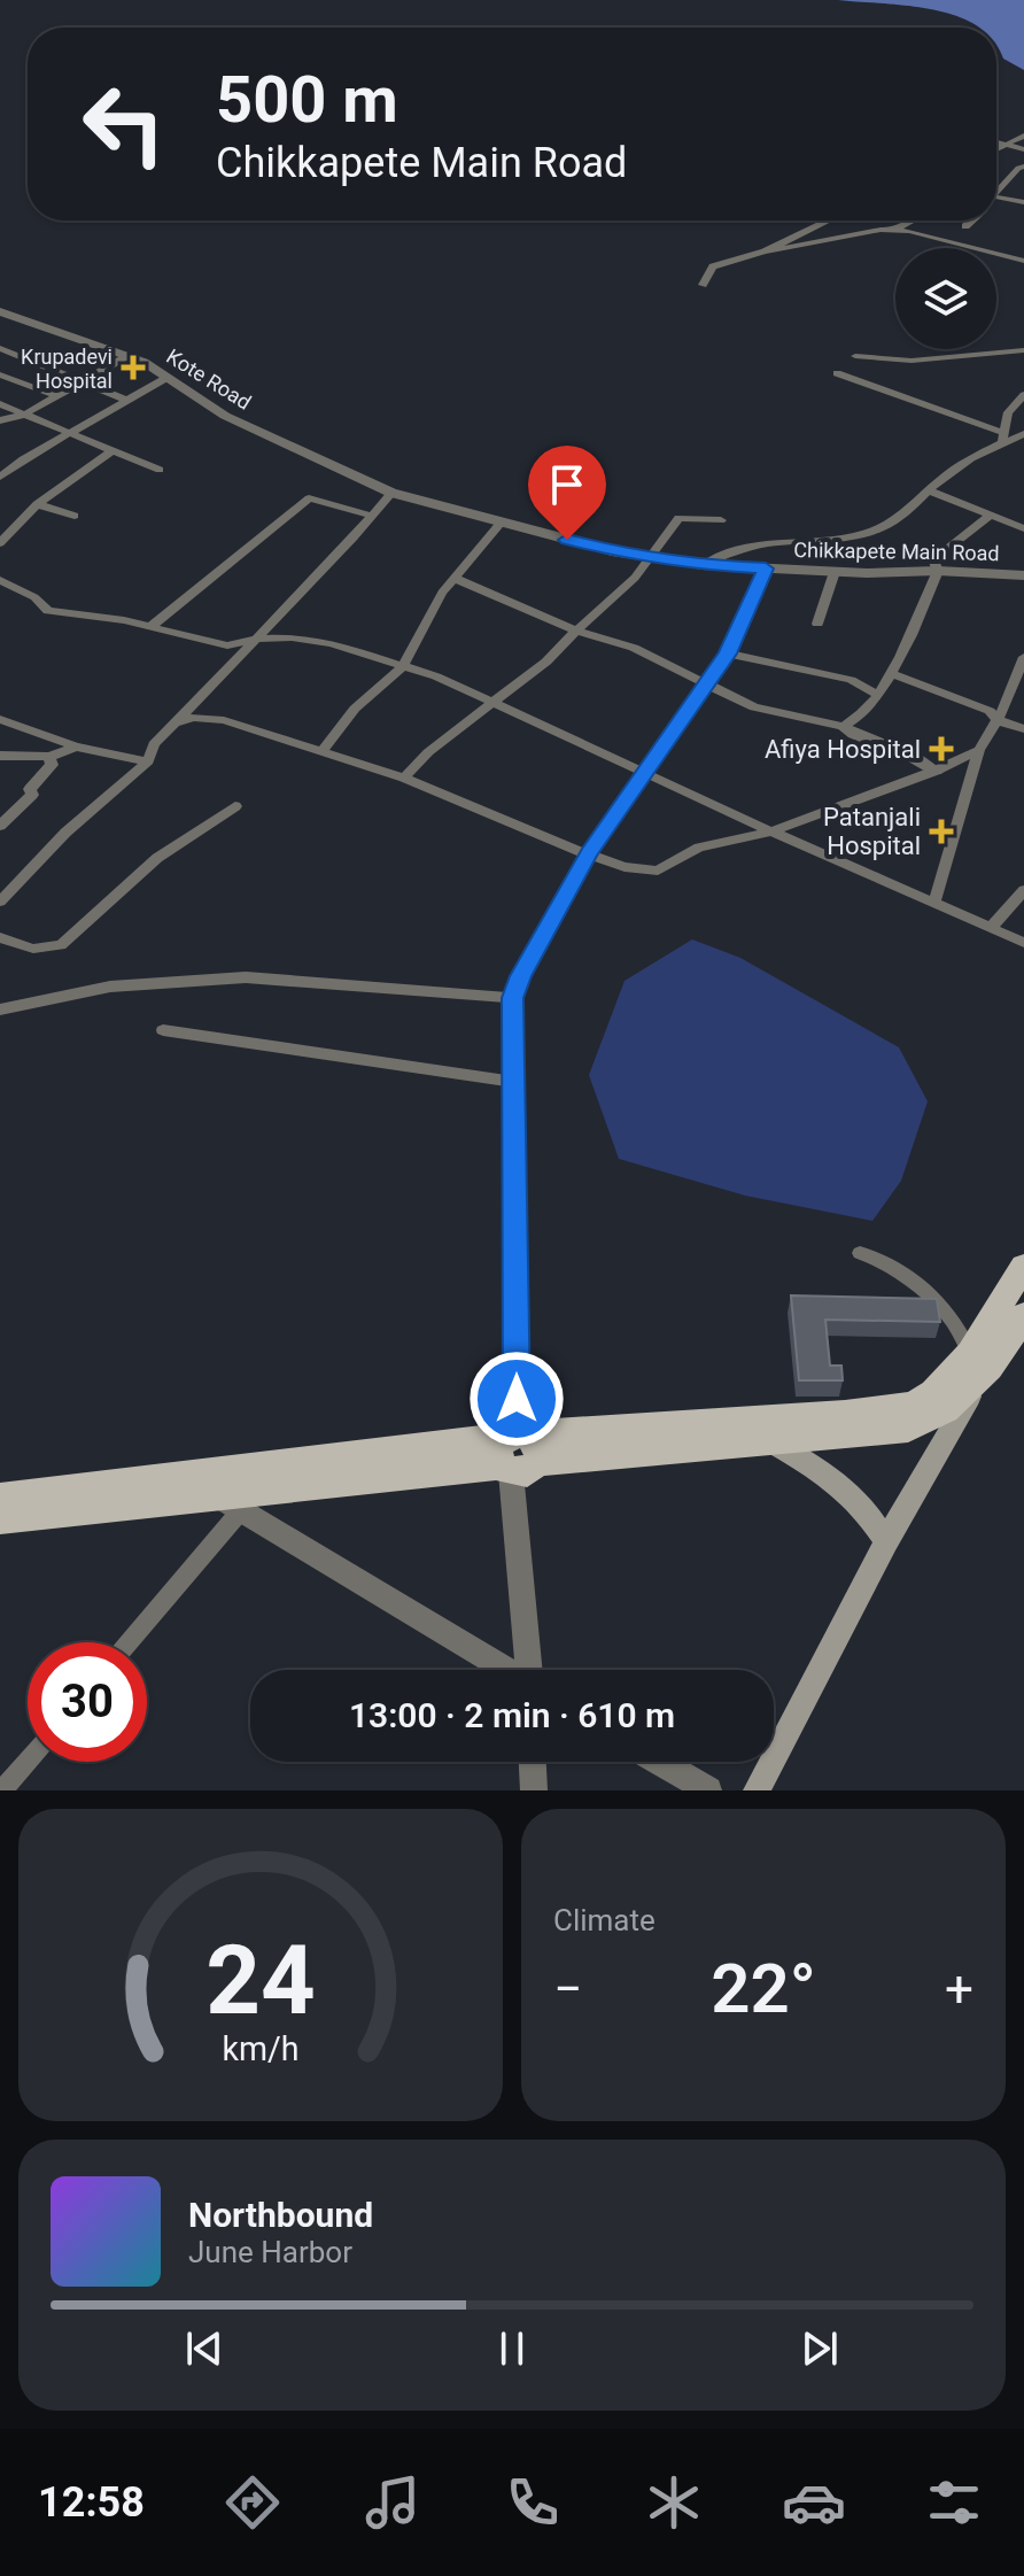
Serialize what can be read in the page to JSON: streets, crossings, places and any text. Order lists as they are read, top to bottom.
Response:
{
  "streets": {
    "street": ["Kote Road", "Chikkapete Main Road"]
  },
  "crossings": [
    ["Kote Road", "Chikkapete Main Road"]
  ],
  "places": {
    "health": ["Krupadevi Hospital", "Afiya Hospital", "Patanjali Hospital"]
  },
  "page": {
    "turn": ["500 m", "Chikkapete Main Road"],
    "limit": "30",
    "trip": "13:00 · 2 min · 610 m",
    "tile": "Climate",
    "heat": ["−", "22°", "+"],
    "song": ["Northbound", "June Harbor"],
    "tabs": "12:58",
    "gauge": ["24", "km/h"]
  }
}
